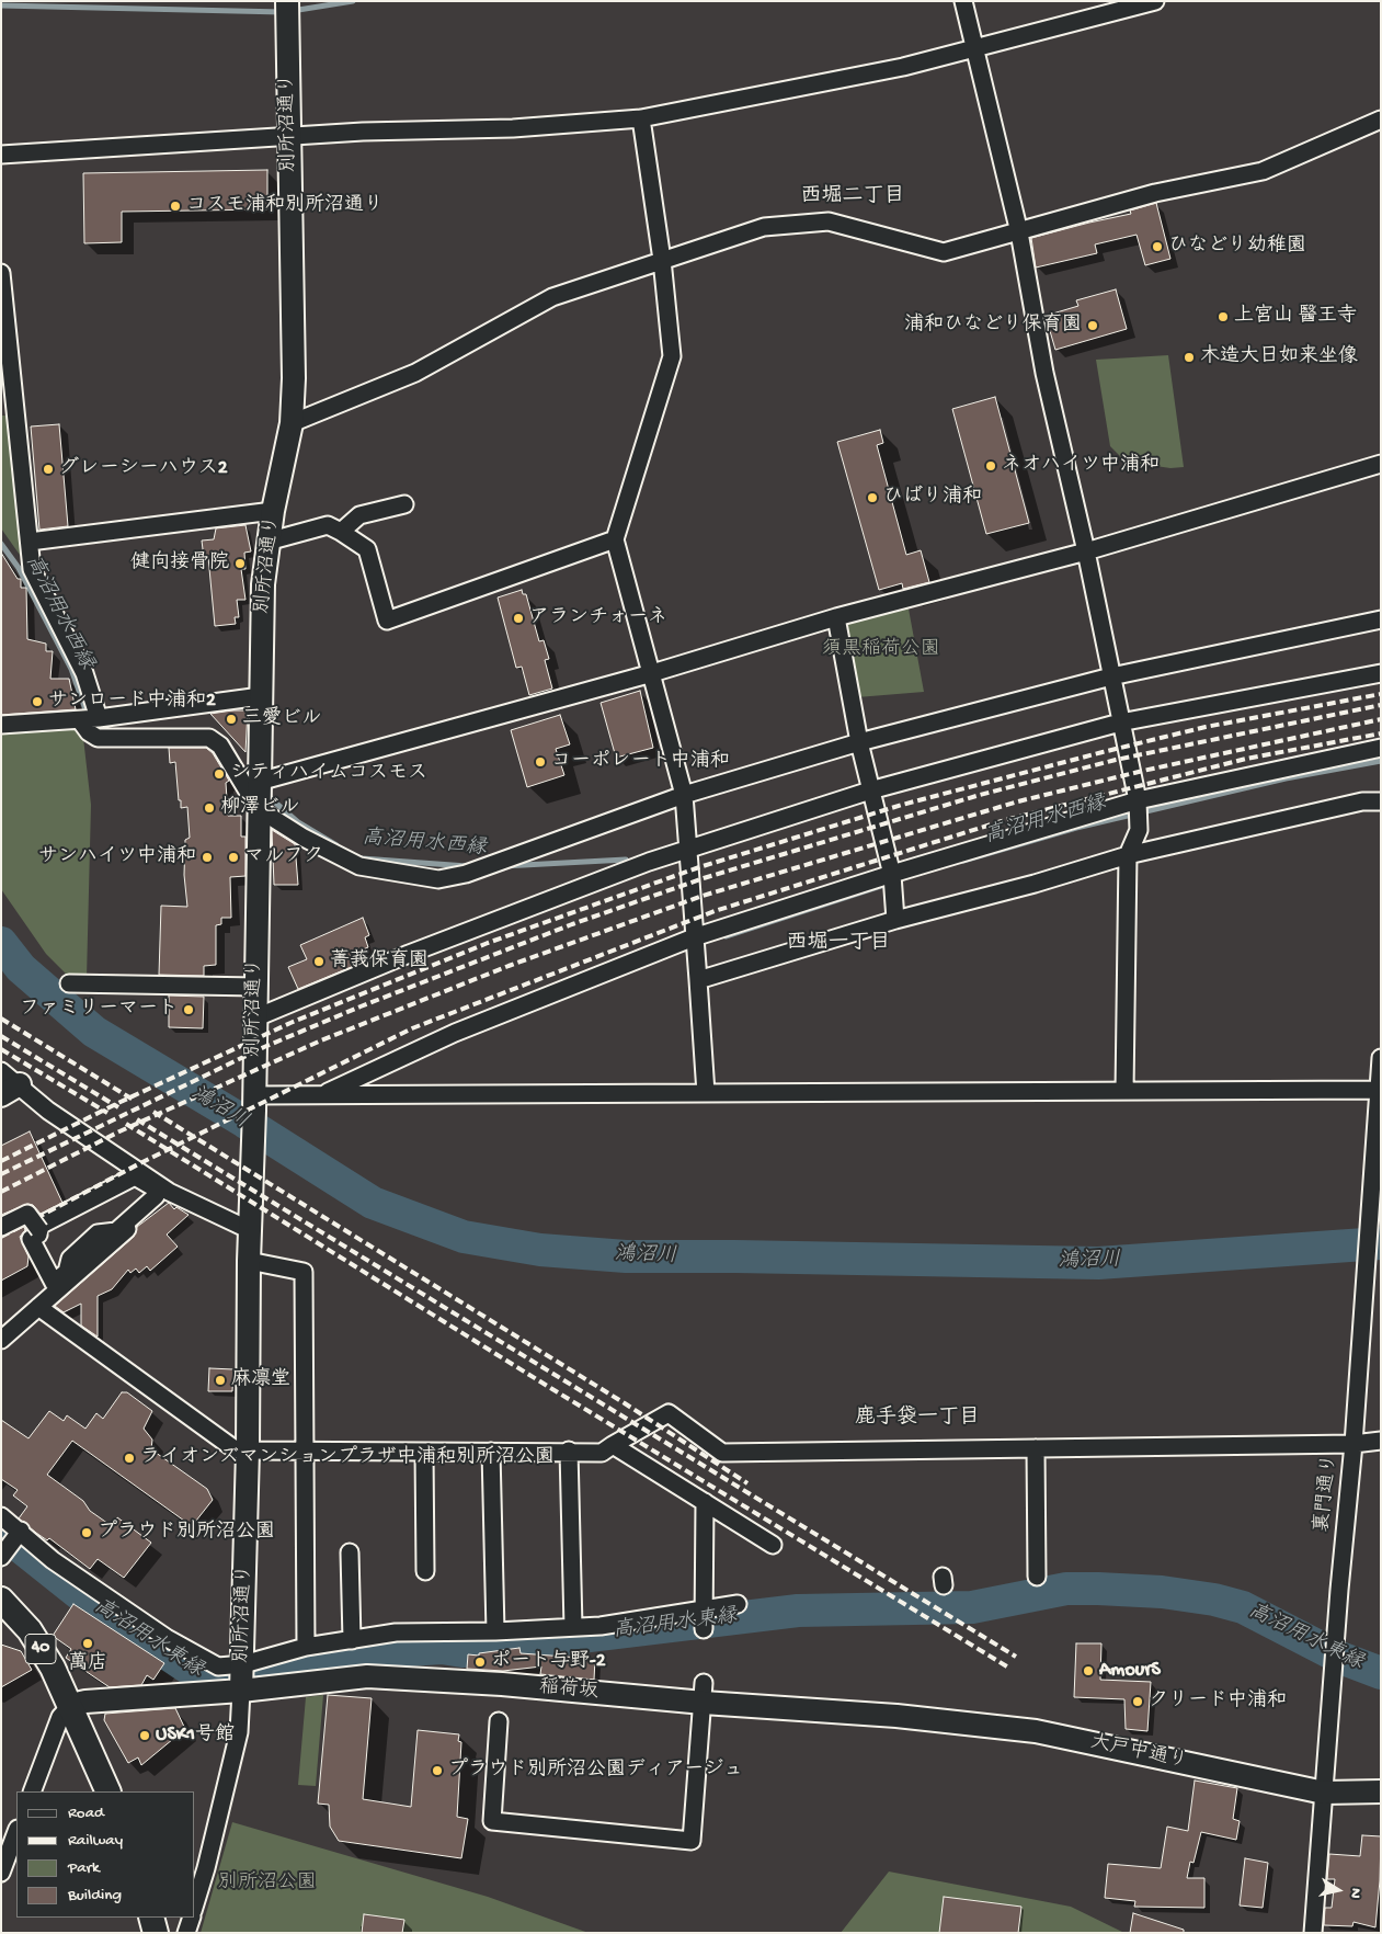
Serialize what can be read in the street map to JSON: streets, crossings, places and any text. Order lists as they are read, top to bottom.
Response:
{
  "streets": {
    "main road": ["40"],
    "street": [
      "別所沼通り",
      "裏門通り",
      "稲荷坂",
      "大戸中通り"
    ]
  },
  "crossings": [
    ["別所沼通り", "稲荷坂"],
    ["裏門通り", "大戸中通り"],
    ["40", "稲荷坂"],
    ["稲荷坂", "大戸中通り"]
  ],
  "districts": ["西堀二丁目", "西堀一丁目", "鹿手袋一丁目"],
  "water": ["高沼用水西縁", "鴻沼川", "高沼用水東縁"],
  "parks": ["須黒稲荷公園", "別所沼公園"],
  "places": [
    "コスモ浦和別所沼通り",
    "ひなどり幼稚園",
    "上宮山 醫王寺",
    "浦和ひなどり保育園",
    "木造大日如来坐像",
    "ネオハイツ中浦和",
    "グレーシーハウス2",
    "ひばり浦和",
    "健向接骨院",
    "アランチォーネ",
    "サンロード中浦和2",
    "三愛ビル",
    "コーポレート中浦和",
    "シティハイムコスモス",
    "柳澤ビル",
    "サンハイツ中浦和",
    "マルフク",
    "菁莪保育園",
    "ファミリーマート",
    "麻凛堂",
    "ライオンズマンションプラザ中浦和別所沼公園",
    "プラウド別所沼公園",
    "萬店",
    "ポート与野-2",
    "AmourS",
    "クリード中浦和",
    "USK1号館",
    "プラウド別所沼公園ディアージュ"
  ],
  "legend": [
    "Road",
    "Railway",
    "Park",
    "Building"
  ],
  "north": "right"
}
